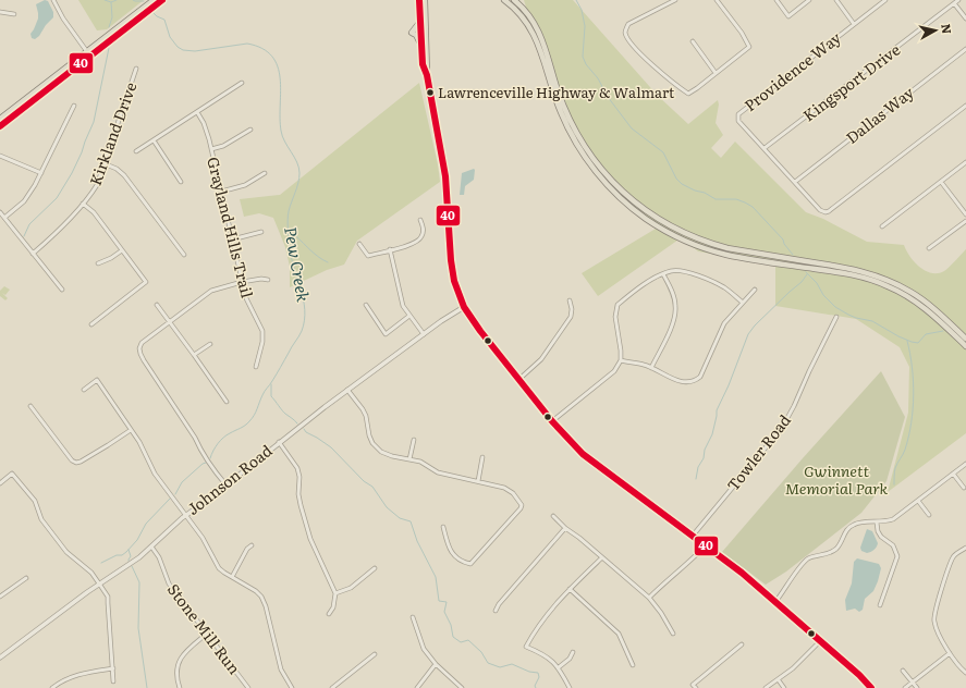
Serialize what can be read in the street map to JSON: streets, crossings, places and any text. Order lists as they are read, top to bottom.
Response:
{
  "streets": {
    "street": [
      "Providence Way",
      "Kingsport Drive",
      "Dallas Way",
      "Kirkland Drive",
      "Grayland Hills Trail",
      "Towler Road",
      "Johnson Road",
      "Stone Mill Run"
    ]
  },
  "crossings": [
    ["Providence Way", "Kingsport Drive"],
    ["Providence Way", "Dallas Way"],
    ["Johnson Road", "Stone Mill Run"]
  ],
  "water": ["Pew Creek"],
  "parks": ["Gwinnett Memorial Park"],
  "places": ["Lawrenceville Highway & Walmart"],
  "lines": ["transit line 40"],
  "north": "right"
}
